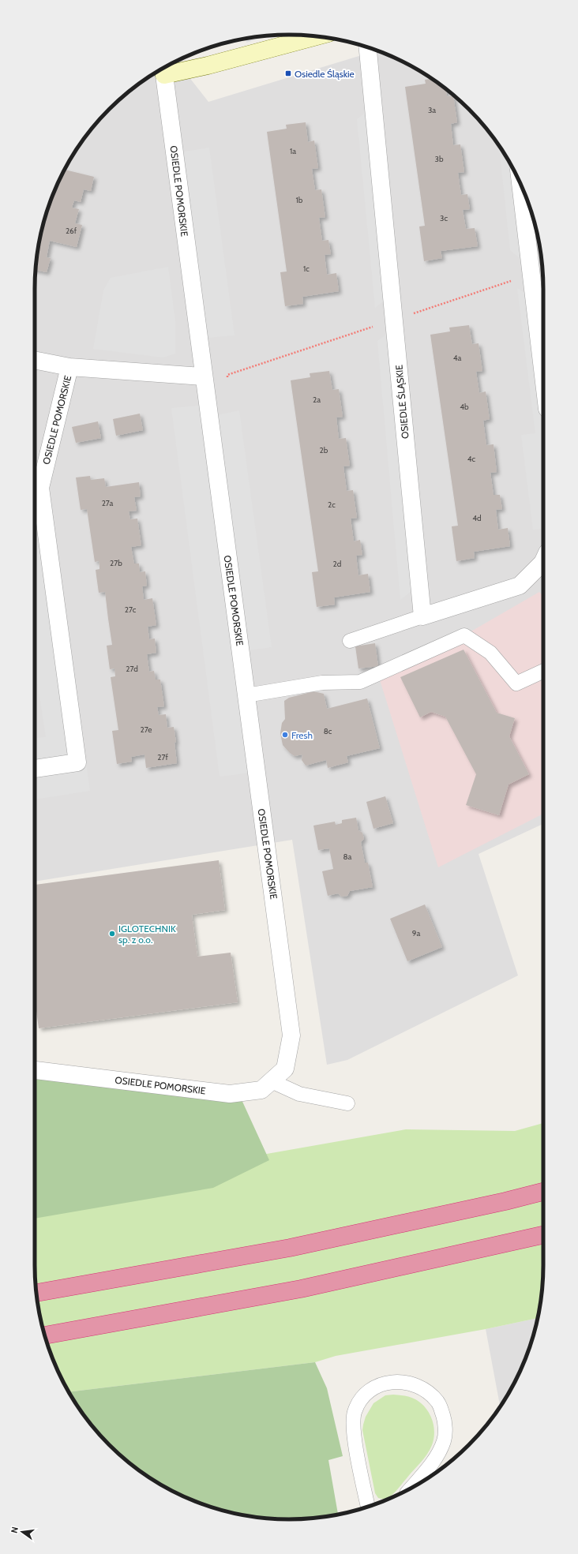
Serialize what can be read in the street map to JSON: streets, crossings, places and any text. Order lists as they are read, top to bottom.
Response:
{
  "streets": {
    "street": ["OSIEDLE POMORSKIE", "OSIEDLE ŚLĄSKIE"]
  },
  "places": {
    "transit": ["Osiedle Śląskie"],
    "other": ["Fresh", "IGLOTECHNIK sp. z o.o."]
  },
  "house_numbers": [
    "3a",
    "1a",
    "3b",
    "1b",
    "3c",
    "26f",
    "1c",
    "4a",
    "2a",
    "4b",
    "2b",
    "4c",
    "27a",
    "2c",
    "4d",
    "27b",
    "2d",
    "27c",
    "27d",
    "27e",
    "8c",
    "27f",
    "8a",
    "9a"
  ],
  "north": "left"
}
